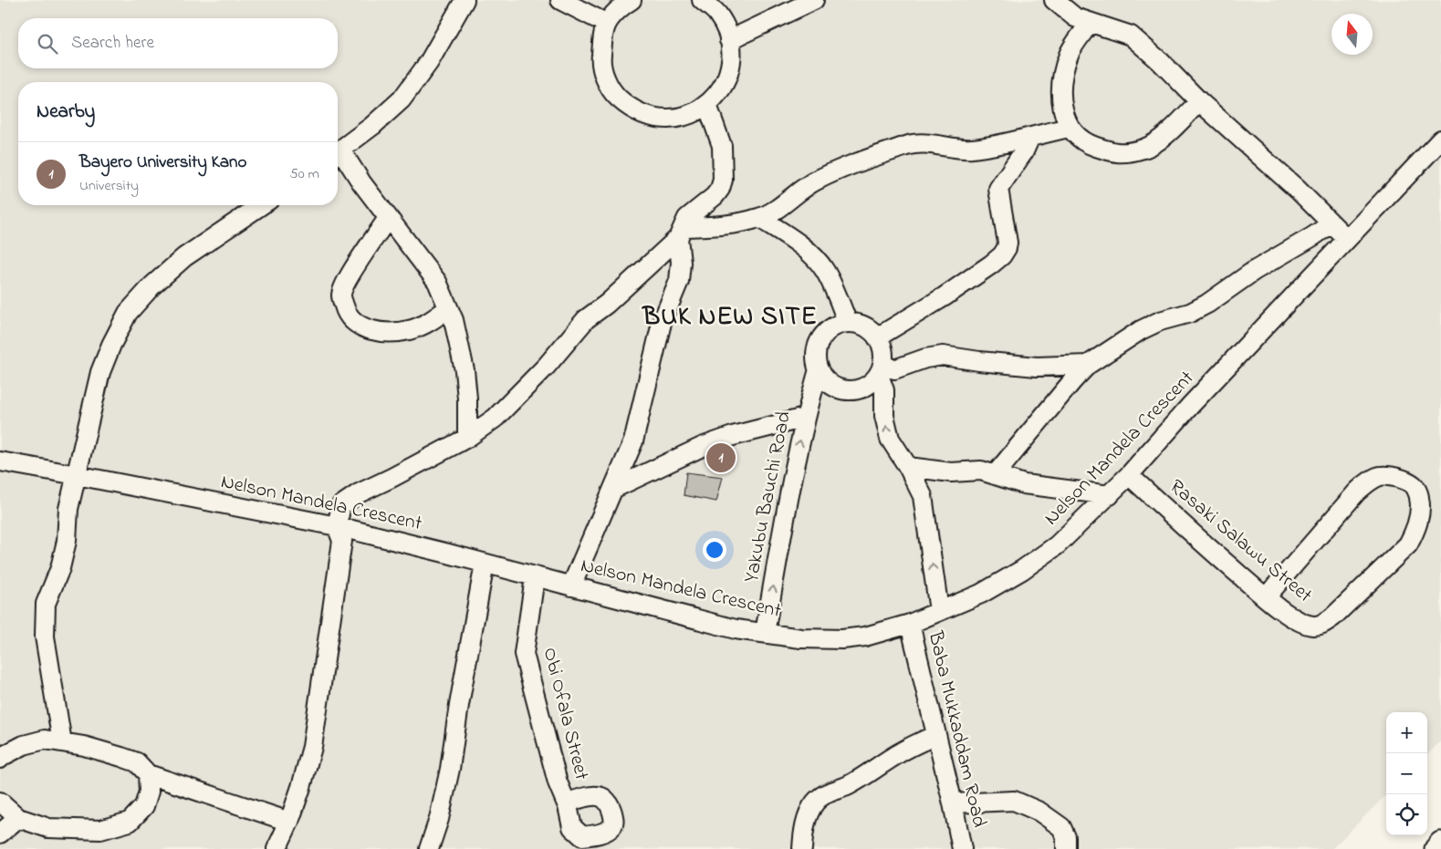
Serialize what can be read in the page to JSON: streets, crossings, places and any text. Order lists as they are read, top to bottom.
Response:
{
  "streets": {
    "street": [
      "Nelson Mandela Crescent",
      "Yakubu Bauchi Road",
      "Rasaki Salawu Street",
      "Obi Ofala Street",
      "Baba Mukkaddam Road"
    ]
  },
  "crossings": [
    ["Nelson Mandela Crescent", "Yakubu Bauchi Road"],
    ["Nelson Mandela Crescent", "Rasaki Salawu Street"],
    ["Nelson Mandela Crescent", "Obi Ofala Street"],
    ["Nelson Mandela Crescent", "Baba Mukkaddam Road"]
  ],
  "districts": ["BUK NEW SITE"],
  "north": "top",
  "page": {
    "search": "Search here",
    "heading": "Nearby",
    "list": [
      {
        "mark": "1",
        "name": "Bayero University Kano",
        "note": "University",
        "value": "50 m"
      }
    ],
    "pins": "1",
    "map_buttons": ["+", "−"]
  }
}
